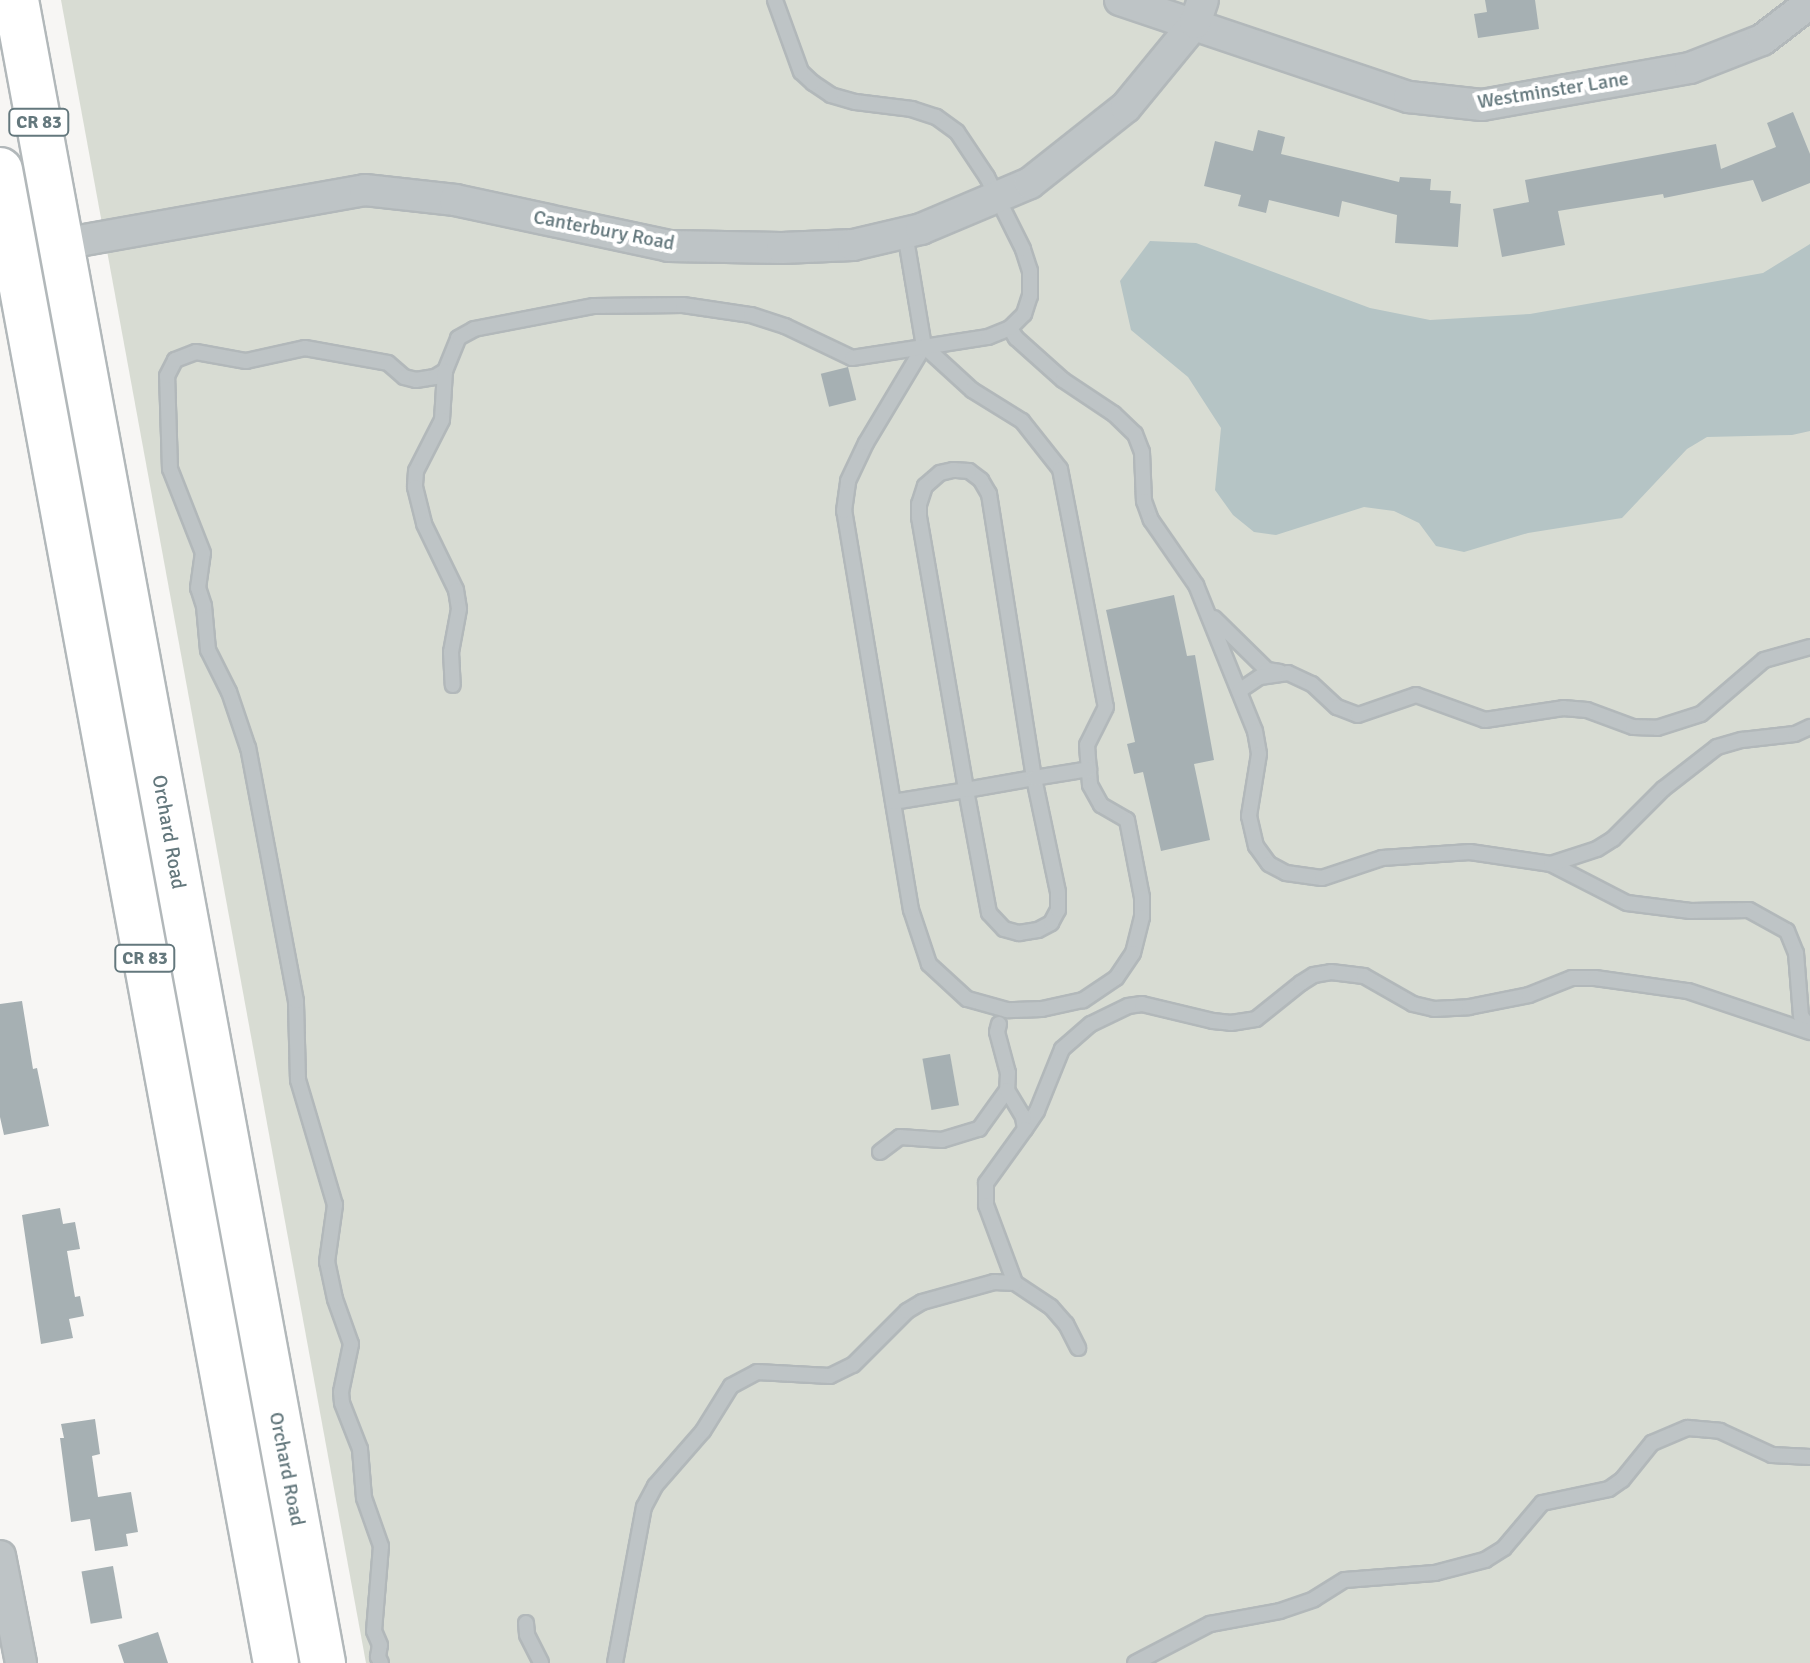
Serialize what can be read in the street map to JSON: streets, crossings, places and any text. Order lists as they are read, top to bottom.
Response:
{
  "streets": {
    "main road": ["CR 83", "Orchard Road"],
    "street": ["Westminster Lane", "Canterbury Road"]
  },
  "crossings": [
    ["Westminster Lane", "Canterbury Road"],
    ["Canterbury Road", "Orchard Road"]
  ]
}
